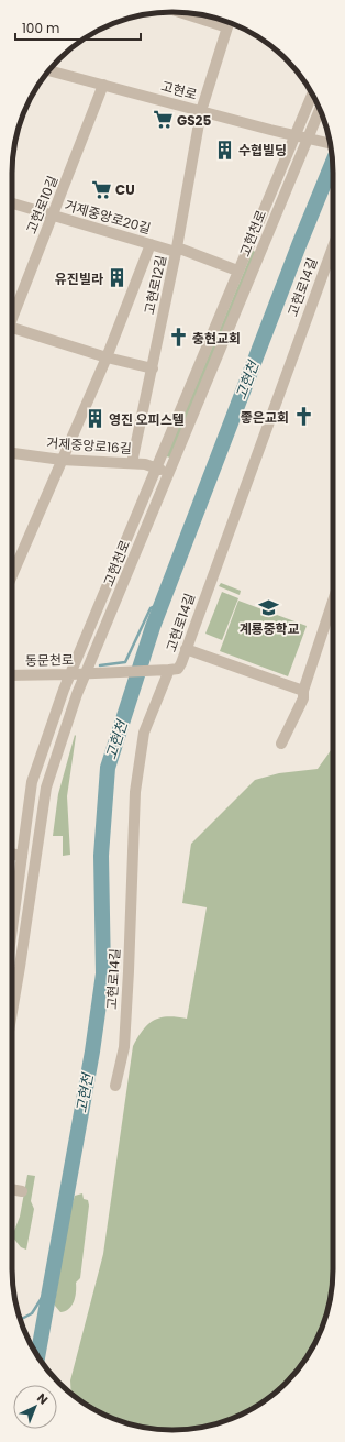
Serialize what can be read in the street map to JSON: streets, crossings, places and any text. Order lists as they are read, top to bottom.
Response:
{
  "streets": {
    "street": [
      "고현로",
      "고현로10길",
      "거제중앙로20길",
      "고현천로",
      "고현로12길",
      "고현로14길",
      "거제중앙로16길",
      "동문천로"
    ]
  },
  "crossings": [
    ["고현로", "고현로10길"],
    ["고현로", "고현천로"],
    ["고현로", "고현로12길"],
    ["고현로10길", "거제중앙로20길"],
    ["거제중앙로20길", "고현천로"],
    ["거제중앙로20길", "고현로12길"],
    ["고현천로", "거제중앙로16길"],
    ["고현천로", "동문천로"],
    ["고현로12길", "거제중앙로16길"],
    ["고현로14길", "동문천로"]
  ],
  "water": ["고현천"],
  "places": {
    "supermarket": ["GS25", "CU"],
    "building": ["수협빌딩", "유진빌라", "영진 오피스텔"],
    "church": ["충현교회", "좋은교회"],
    "school or university": ["계룡중학교"]
  },
  "scale_bar": "100 m",
  "north": "top right"
}
